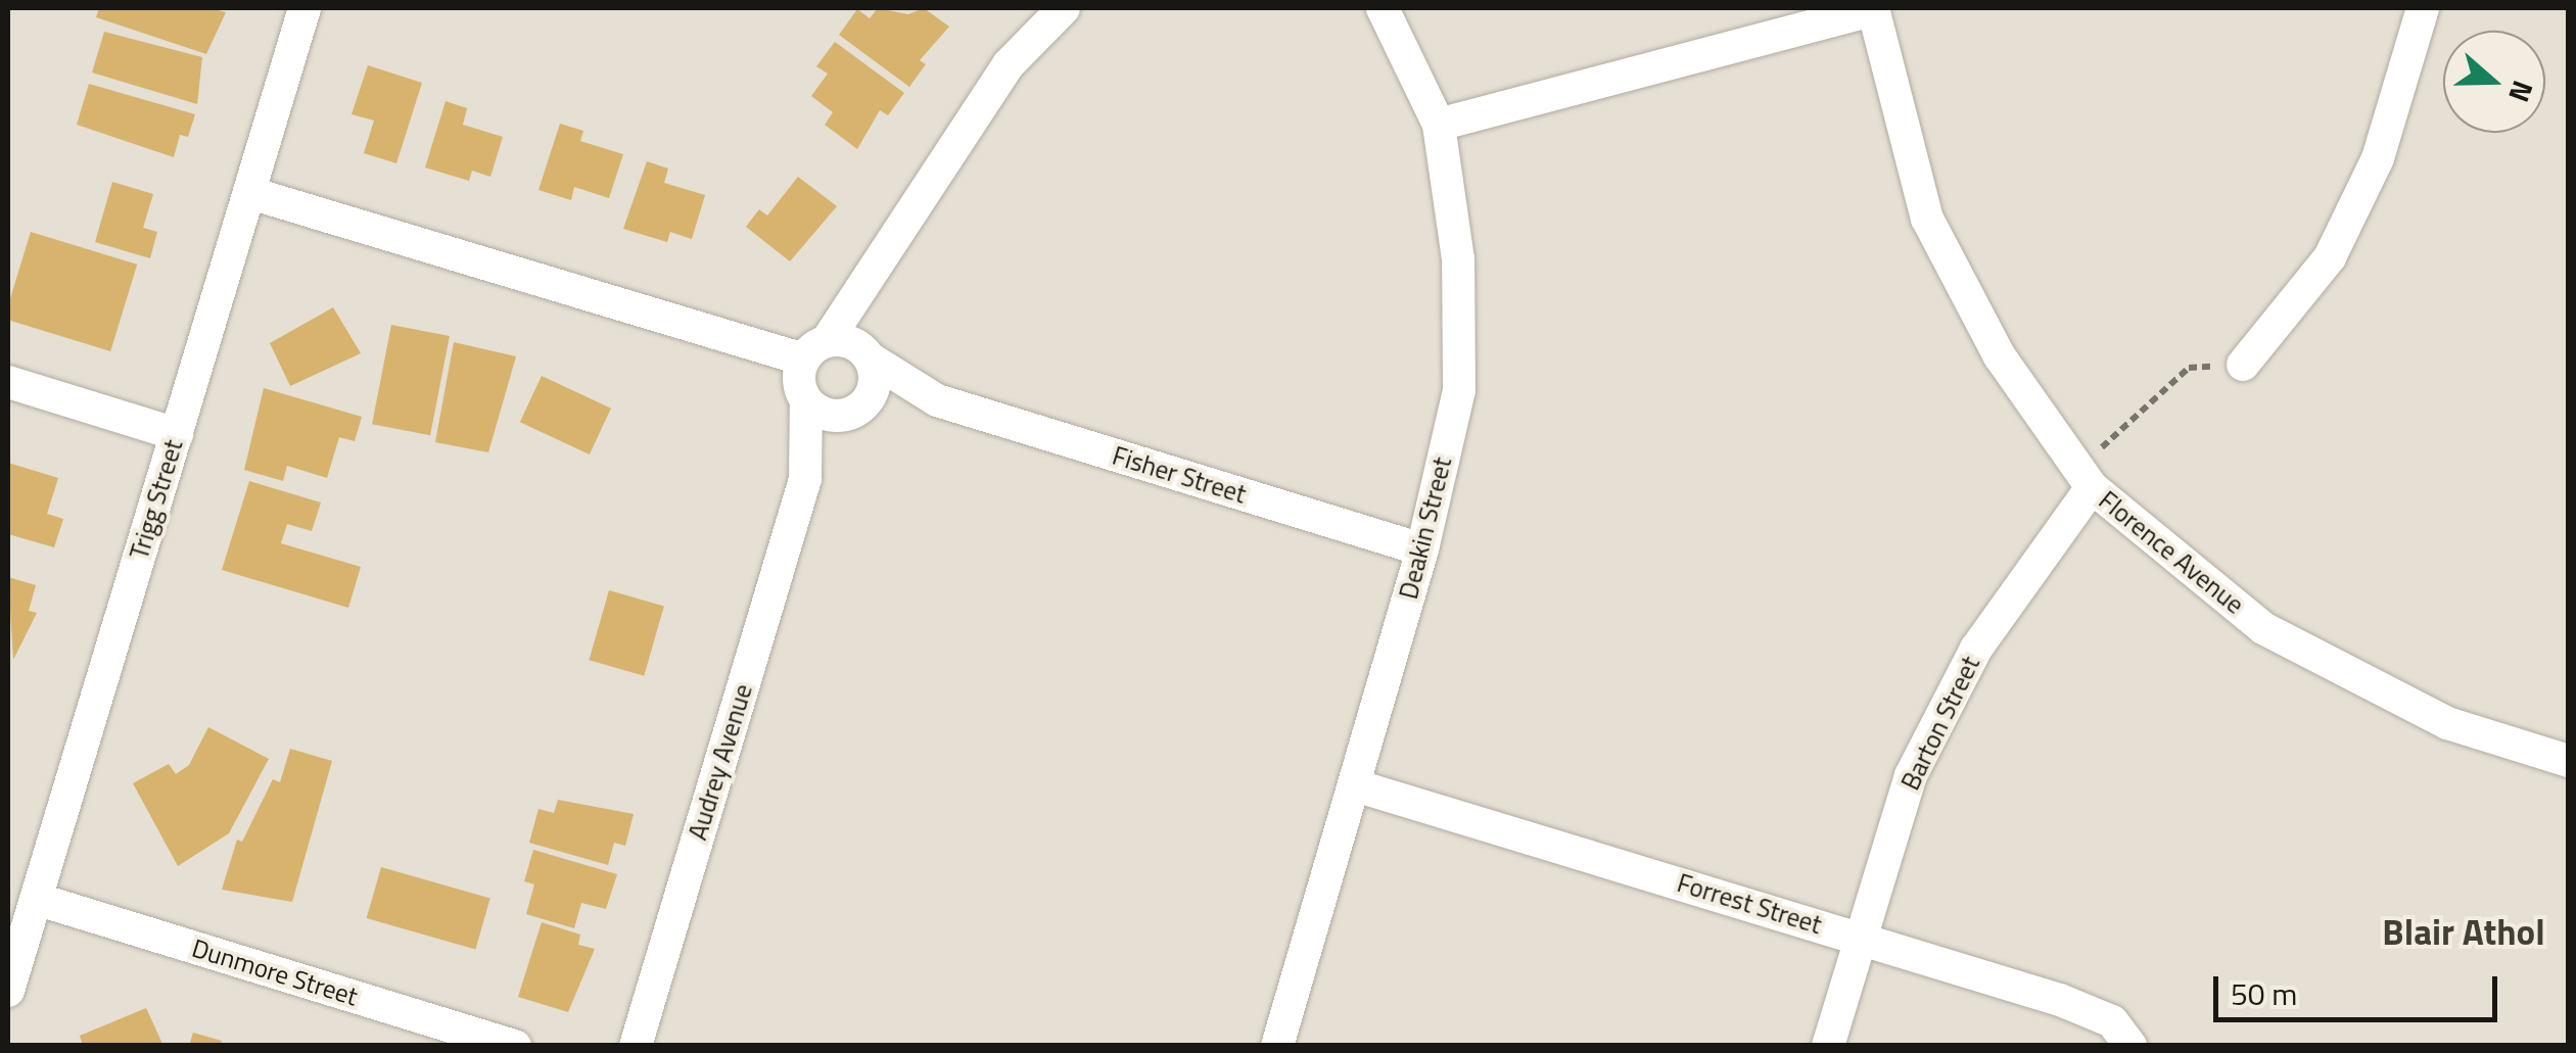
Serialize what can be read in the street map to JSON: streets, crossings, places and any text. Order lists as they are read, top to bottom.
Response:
{
  "streets": {
    "street": [
      "Fisher Street",
      "Trigg Street",
      "Deakin Street",
      "Florence Avenue",
      "Barton Street",
      "Audrey Avenue",
      "Forrest Street",
      "Dunmore Street"
    ]
  },
  "crossings": [
    ["Fisher Street", "Deakin Street"],
    ["Fisher Street", "Audrey Avenue"],
    ["Trigg Street", "Dunmore Street"],
    ["Deakin Street", "Forrest Street"],
    ["Florence Avenue", "Barton Street"],
    ["Barton Street", "Forrest Street"]
  ],
  "districts": ["Blair Athol"],
  "scale_bar": "50 m",
  "north": "right"
}
